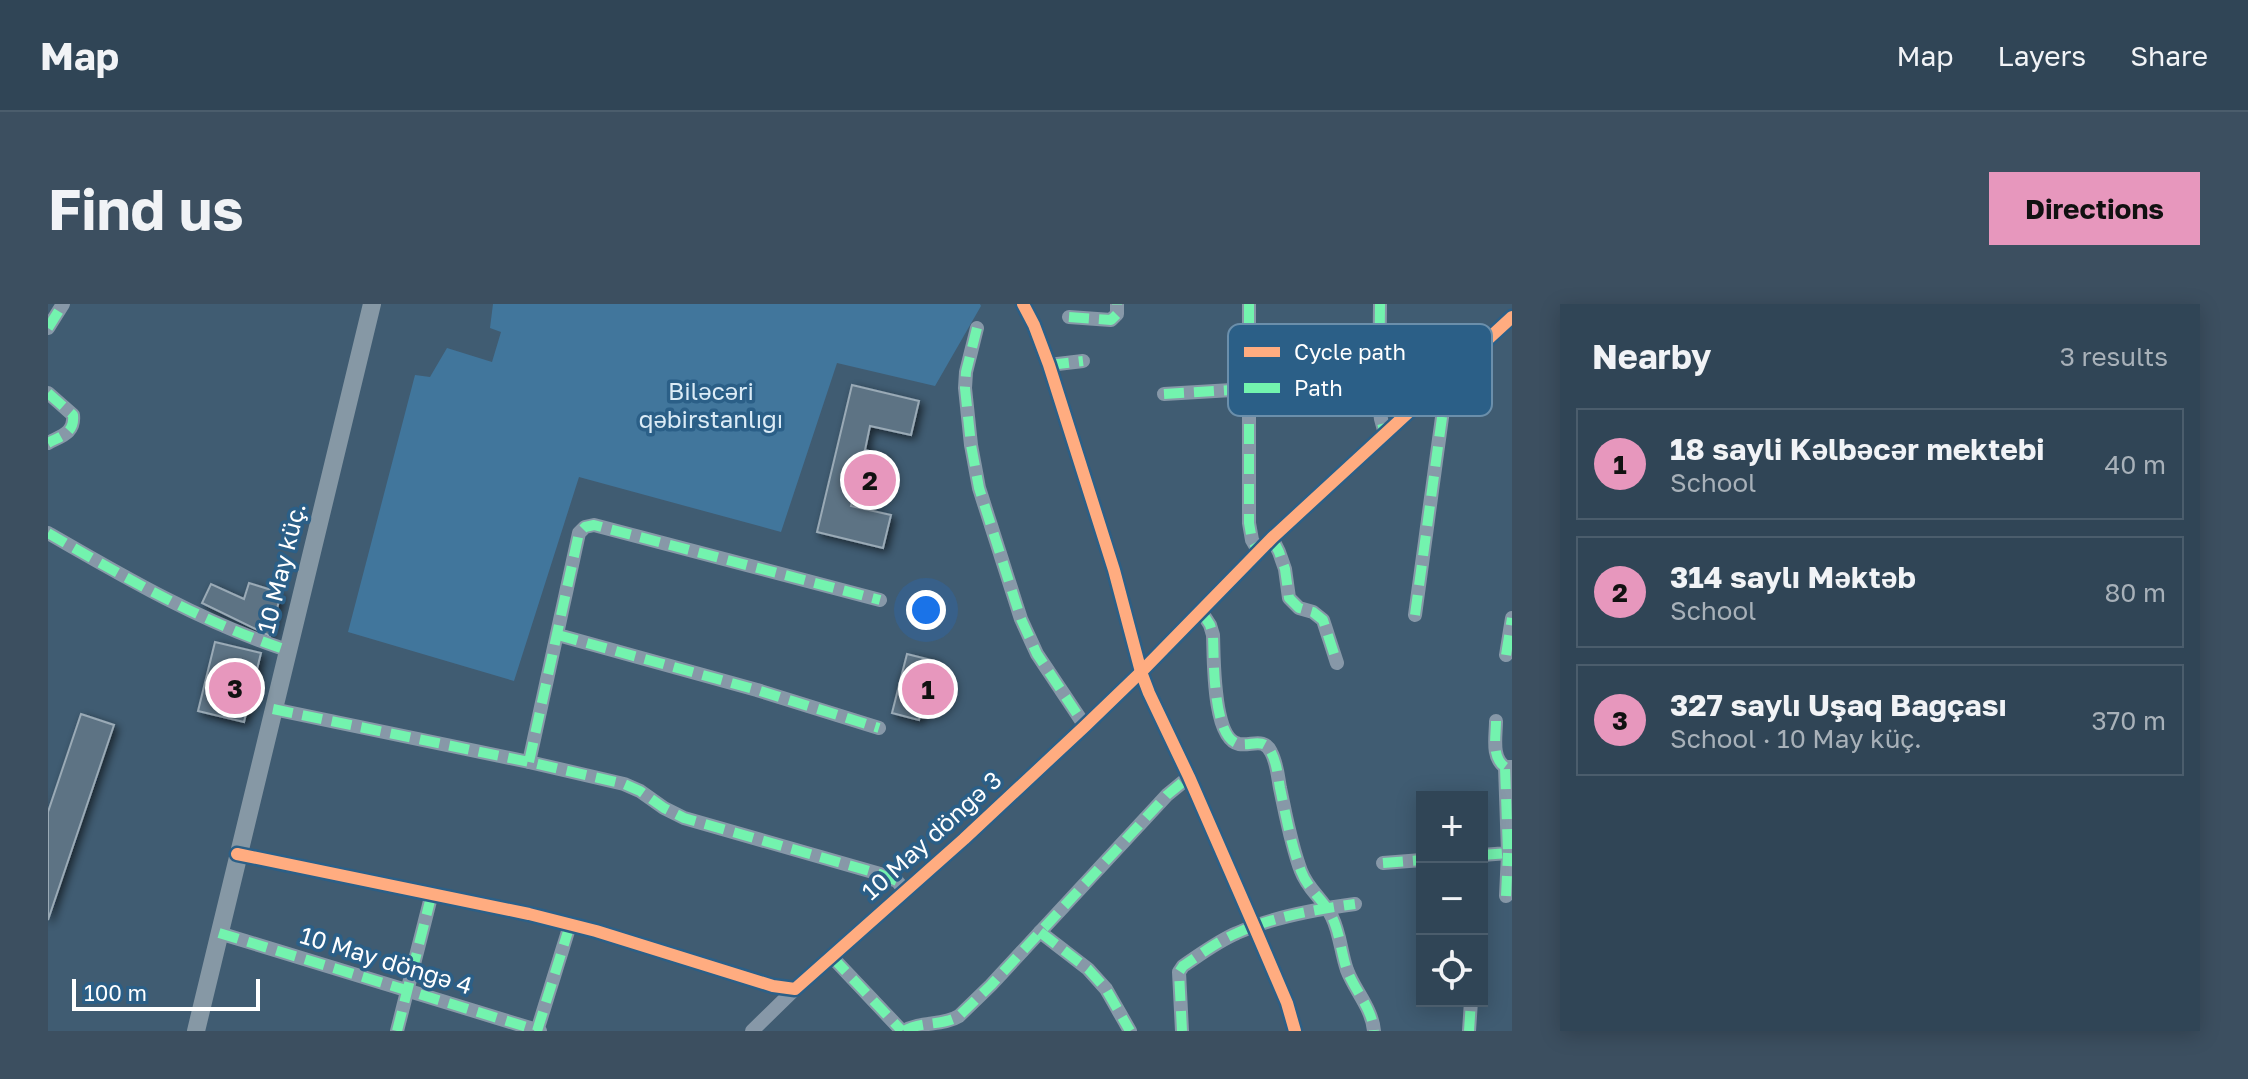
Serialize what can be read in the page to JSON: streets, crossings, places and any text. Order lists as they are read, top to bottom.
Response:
{
  "streets": {
    "main road": ["10 May küç."],
    "street": ["10 May döngə 3", "10 May döngə 4"]
  },
  "crossings": [
    ["10 May küç.", "10 May döngə 4"]
  ],
  "parks": ["Biləcəri qəbirstanlığı"],
  "legend": ["Cycle path", "Path"],
  "scale_bar": "100 m",
  "page": {
    "header": "Map",
    "nav": ["Map", "Layers", "Share"],
    "buttons": "Directions",
    "title": "Find us",
    "heading": ["Nearby", "3 results"],
    "list": [
      {
        "mark": "1",
        "name": "18 sayli Kəlbəcər mektebi",
        "note": "School",
        "value": "40 m"
      },
      {
        "mark": "2",
        "name": "314 saylı Məktəb",
        "note": "School",
        "value": "80 m"
      },
      {
        "mark": "3",
        "name": "327 saylı Uşaq Bağçası",
        "note": "School · 10 May küç.",
        "value": "370 m"
      }
    ],
    "pins": ["2", "3", "1"],
    "map_buttons": ["+", "−"],
    "scale": "100 m"
  }
}
